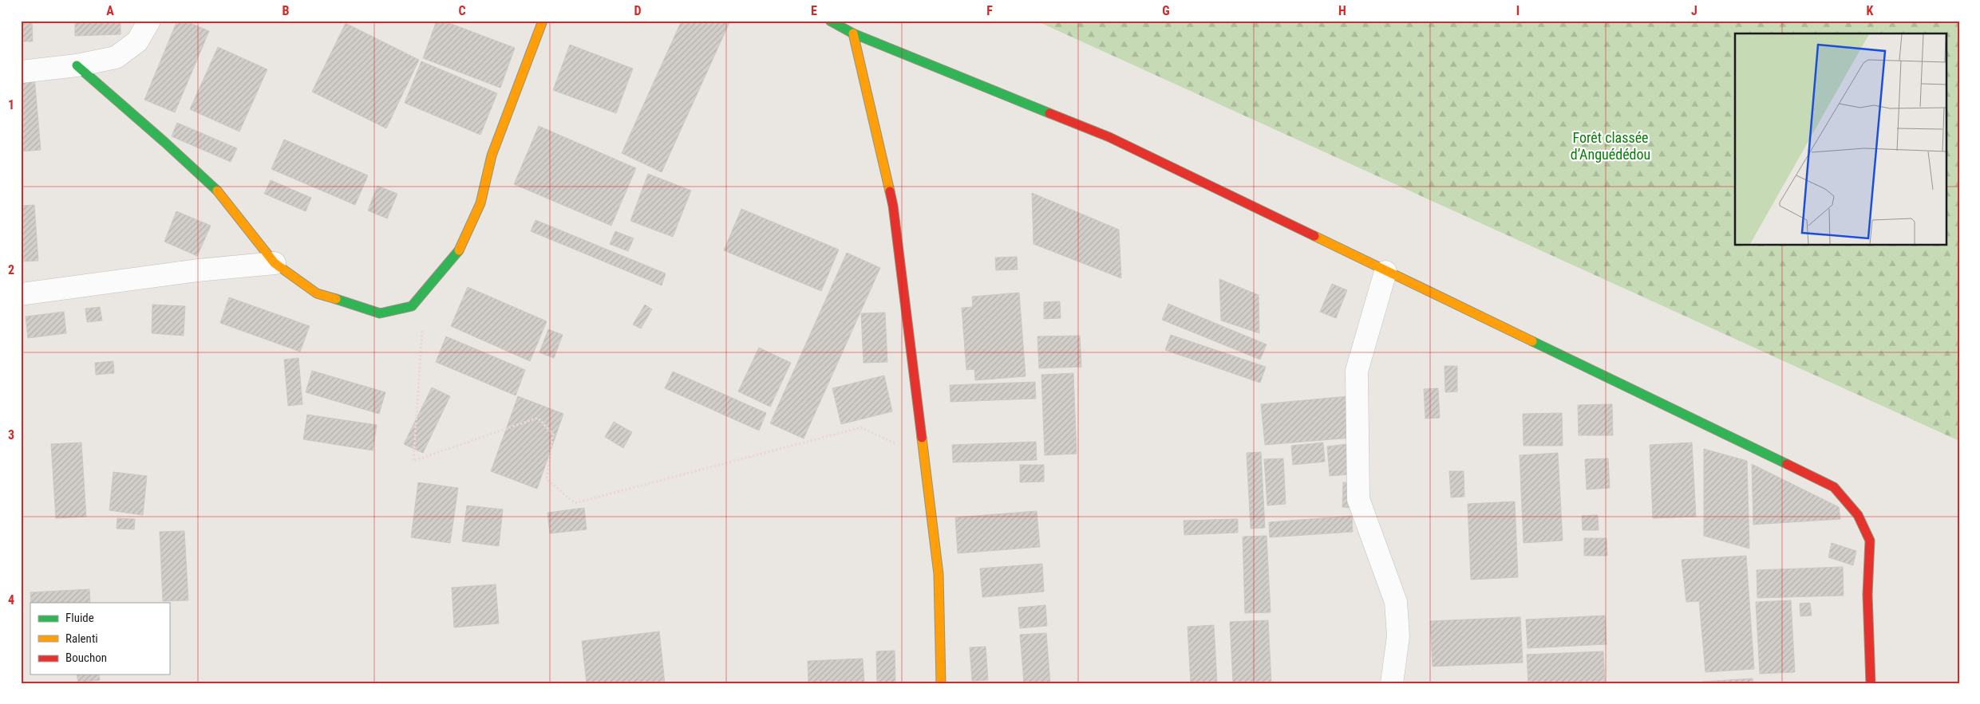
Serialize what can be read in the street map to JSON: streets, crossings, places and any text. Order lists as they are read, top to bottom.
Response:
{
  "parks": ["Forêt classée d’Anguédédou"],
  "legend": ["Fluide", "Ralenti", "Bouchon"],
  "grid": {
    "columns": [
      "A",
      "B",
      "C",
      "D",
      "E",
      "F",
      "G",
      "H",
      "I",
      "J",
      "K"
    ],
    "rows": [
      "1",
      "2",
      "3",
      "4"
    ]
  }
}
